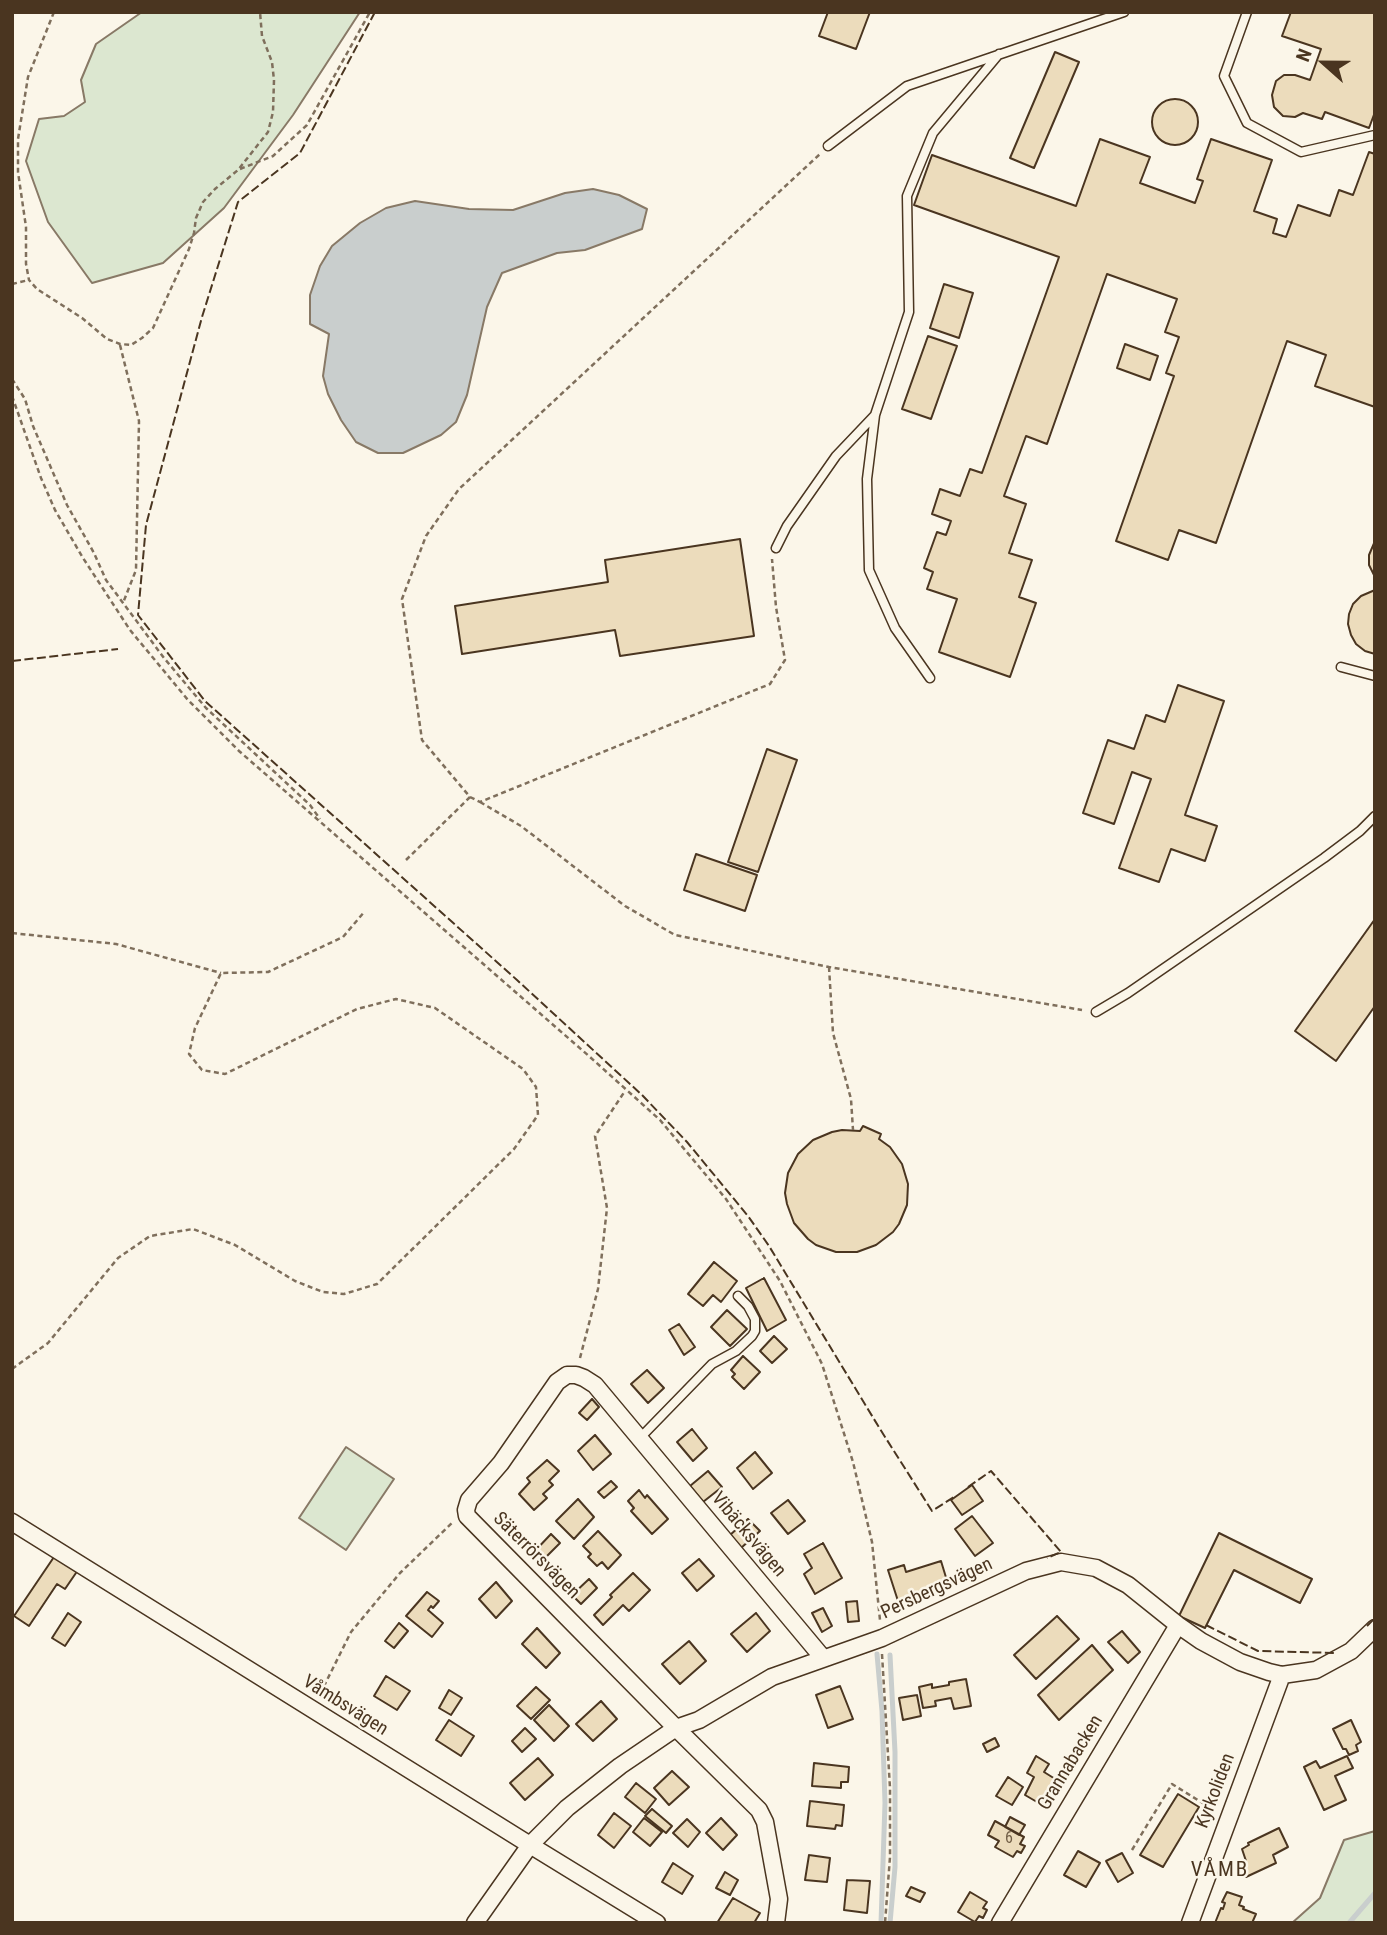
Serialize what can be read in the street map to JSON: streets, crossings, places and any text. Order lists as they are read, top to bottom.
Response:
{
  "streets": {
    "street": [
      "Vibäcksvägen",
      "Säterrörsvägen",
      "Persbergsvägen",
      "Våmbsvägen",
      "Grannabacken",
      "Kyrkoliden"
    ]
  },
  "crossings": [
    ["Vibäcksvägen", "Säterrörsvägen"],
    ["Vibäcksvägen", "Persbergsvägen"],
    ["Säterrörsvägen", "Persbergsvägen"],
    ["Persbergsvägen", "Våmbsvägen"],
    ["Persbergsvägen", "Grannabacken"],
    ["Persbergsvägen", "Kyrkoliden"]
  ],
  "districts": ["VÅMB"],
  "house_numbers": ["6"],
  "north": "left"
}
